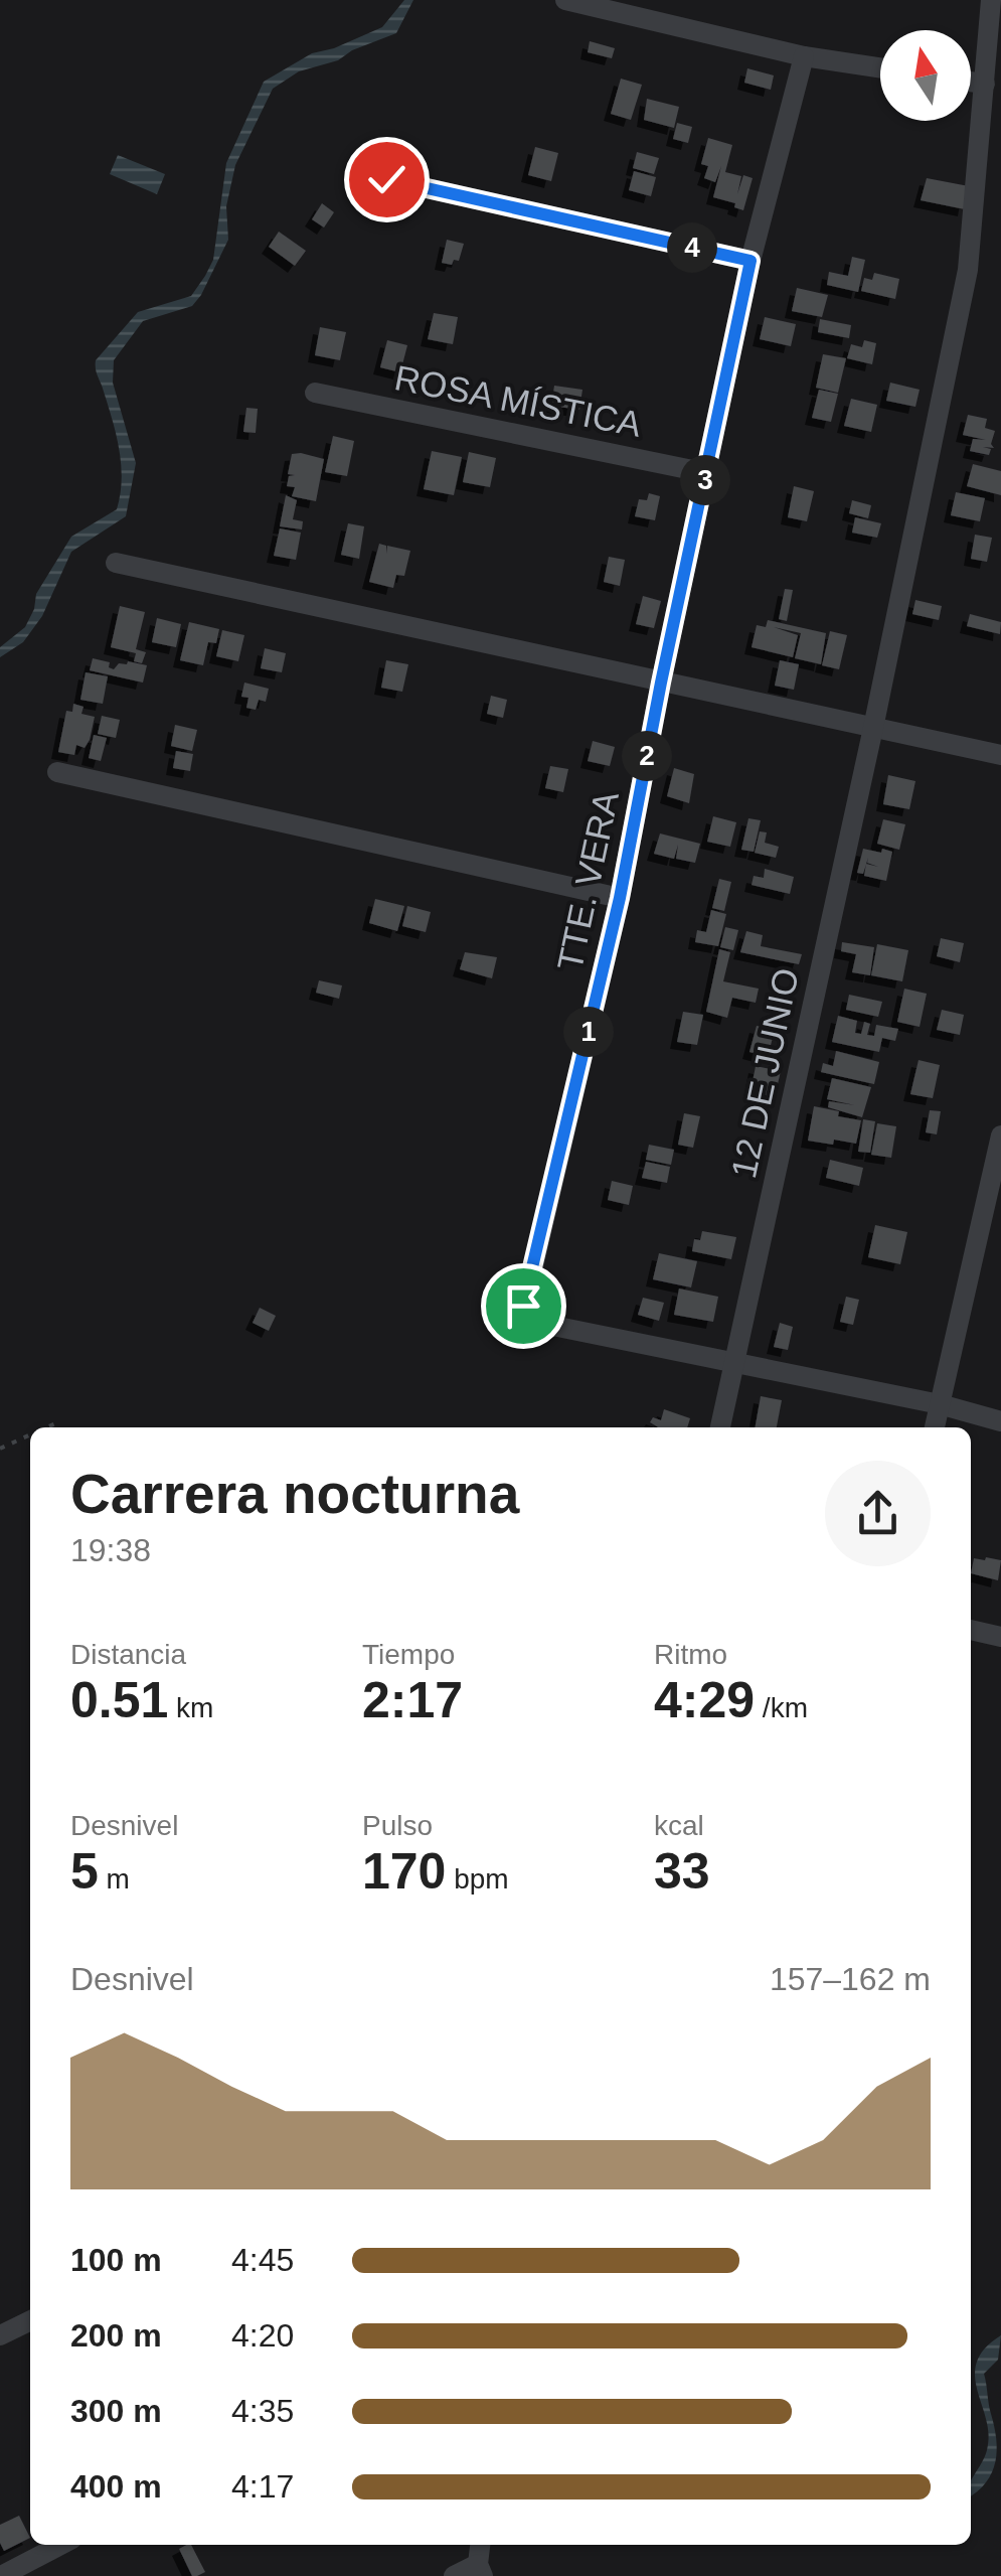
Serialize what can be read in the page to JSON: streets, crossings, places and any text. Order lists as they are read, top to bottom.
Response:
{
  "streets": {
    "street": ["ROSA MÍSTICA", "TTE. VERA", "12 DE JUNIO"]
  },
  "crossings": [
    ["ROSA MÍSTICA", "TTE. VERA"],
    ["TTE. VERA", "12 DE JUNIO"]
  ],
  "north": "top",
  "page": {
    "pins": [
      "4",
      "3",
      "2",
      "1"
    ],
    "heading": ["Carrera nocturna", "19:38"],
    "stats": [
      ["Distancia", "0.51 km"],
      ["Tiempo", "2:17"],
      ["Ritmo", "4:29 /km"],
      ["Desnivel", "5 m"],
      ["Pulso", "170 bpm"],
      ["kcal", "33"]
    ],
    "chart": ["Desnivel", "157–162 m"],
    "list": [
      {
        "name": "100 m",
        "note": "4:45"
      },
      {
        "name": "200 m",
        "note": "4:20"
      },
      {
        "name": "300 m",
        "note": "4:35"
      },
      {
        "name": "400 m",
        "note": "4:17"
      }
    ]
  }
}
